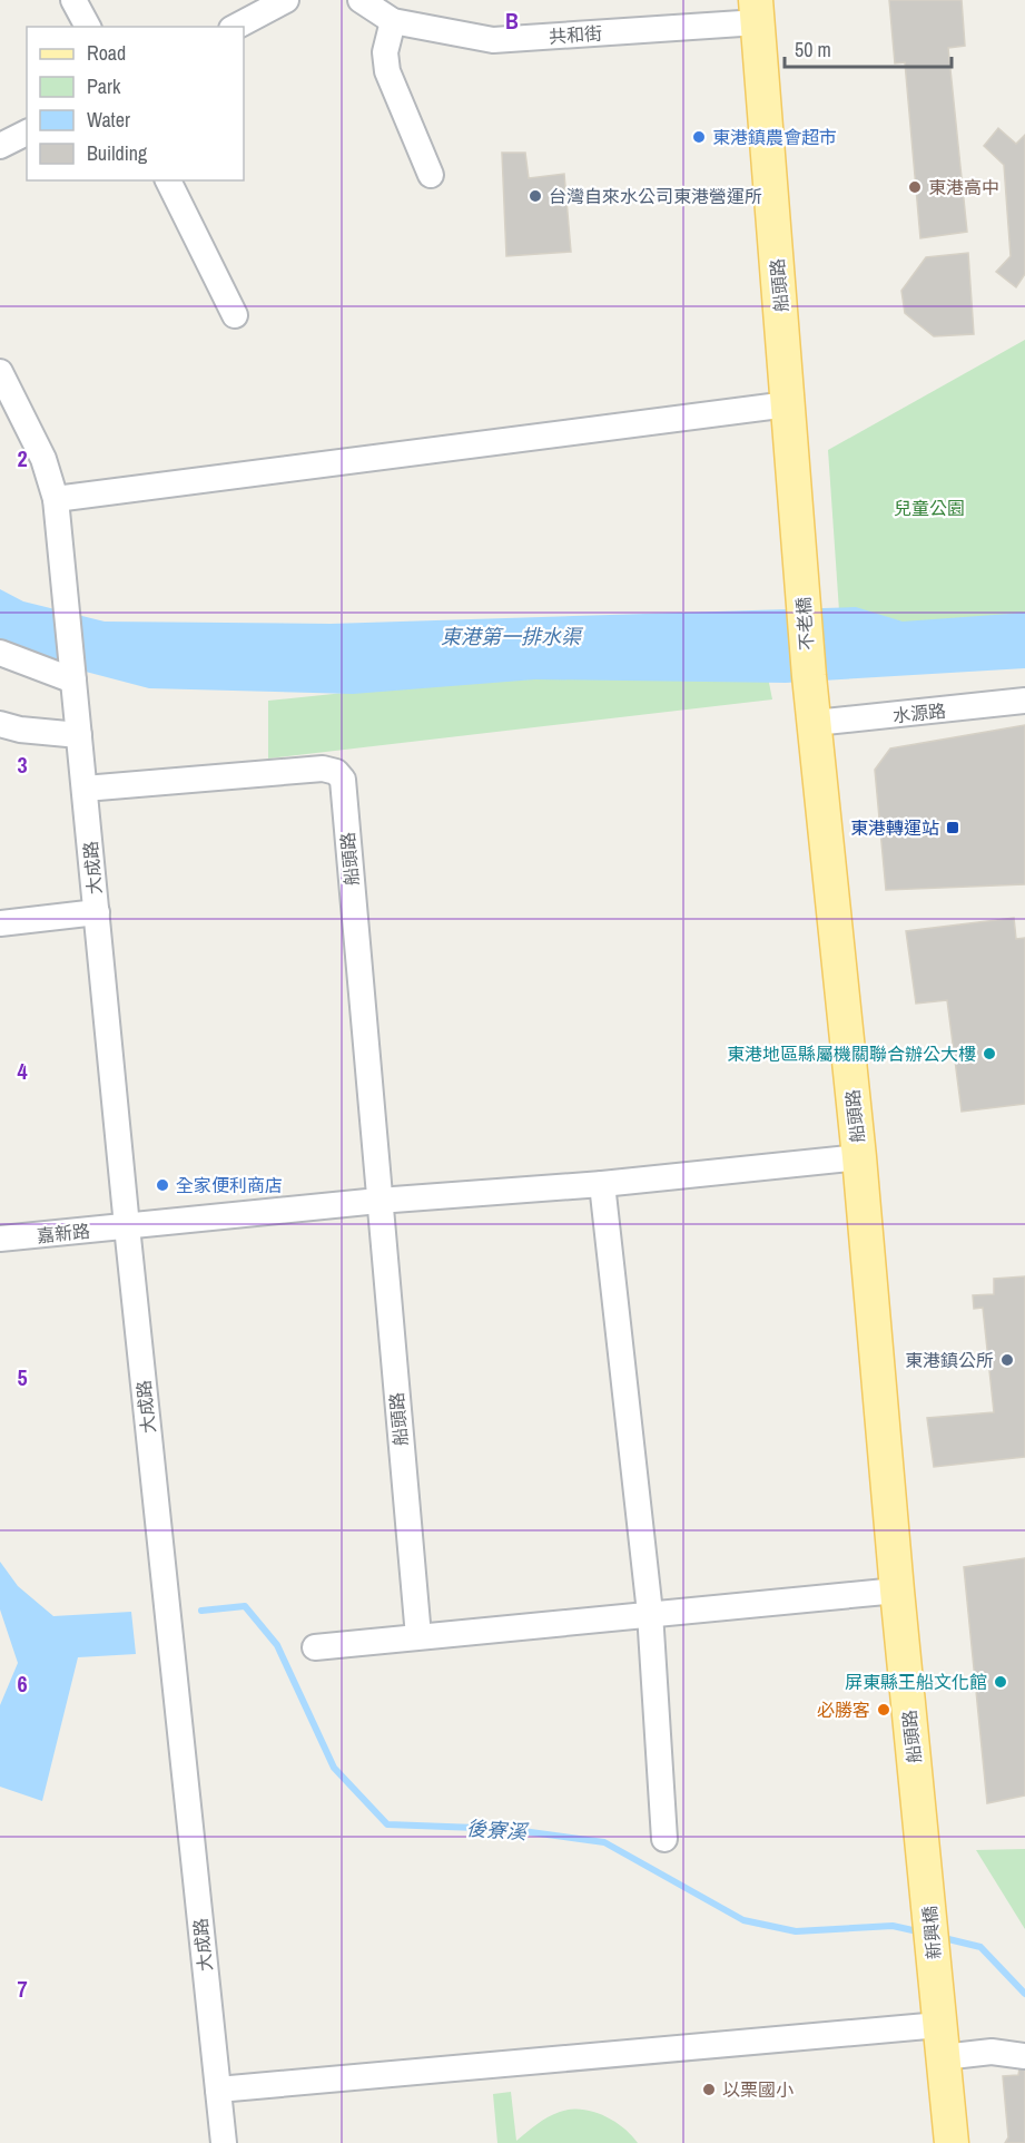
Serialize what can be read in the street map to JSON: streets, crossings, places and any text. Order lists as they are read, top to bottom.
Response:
{
  "streets": {
    "main road": ["船頭路", "不老橋", "新興橋"],
    "street": [
      "共和街",
      "水源路",
      "大成路",
      "嘉新路"
    ]
  },
  "crossings": [
    ["共和街", "船頭路"],
    ["船頭路", "不老橋"],
    ["船頭路", "水源路"],
    ["船頭路", "大成路"],
    ["船頭路", "嘉新路"],
    ["船頭路", "新興橋"],
    ["大成路", "嘉新路"]
  ],
  "water": ["東港第一排水渠", "後寮溪"],
  "parks": ["兒童公園"],
  "places": {
    "other": [
      "東港鎮農會超市",
      "東港高中",
      "台灣自來水公司東港營運所",
      "東港地區縣屬機關聯合辦公大樓",
      "全家便利商店",
      "東港鎮公所",
      "屏東縣王船文化館",
      "必勝客",
      "以栗國小"
    ],
    "transit": ["東港轉運站"]
  },
  "legend": [
    "Road",
    "Park",
    "Water",
    "Building"
  ],
  "scale_bar": "50 m",
  "grid": {
    "columns": ["B"],
    "rows": [
      "2",
      "3",
      "4",
      "5",
      "6",
      "7"
    ]
  }
}
